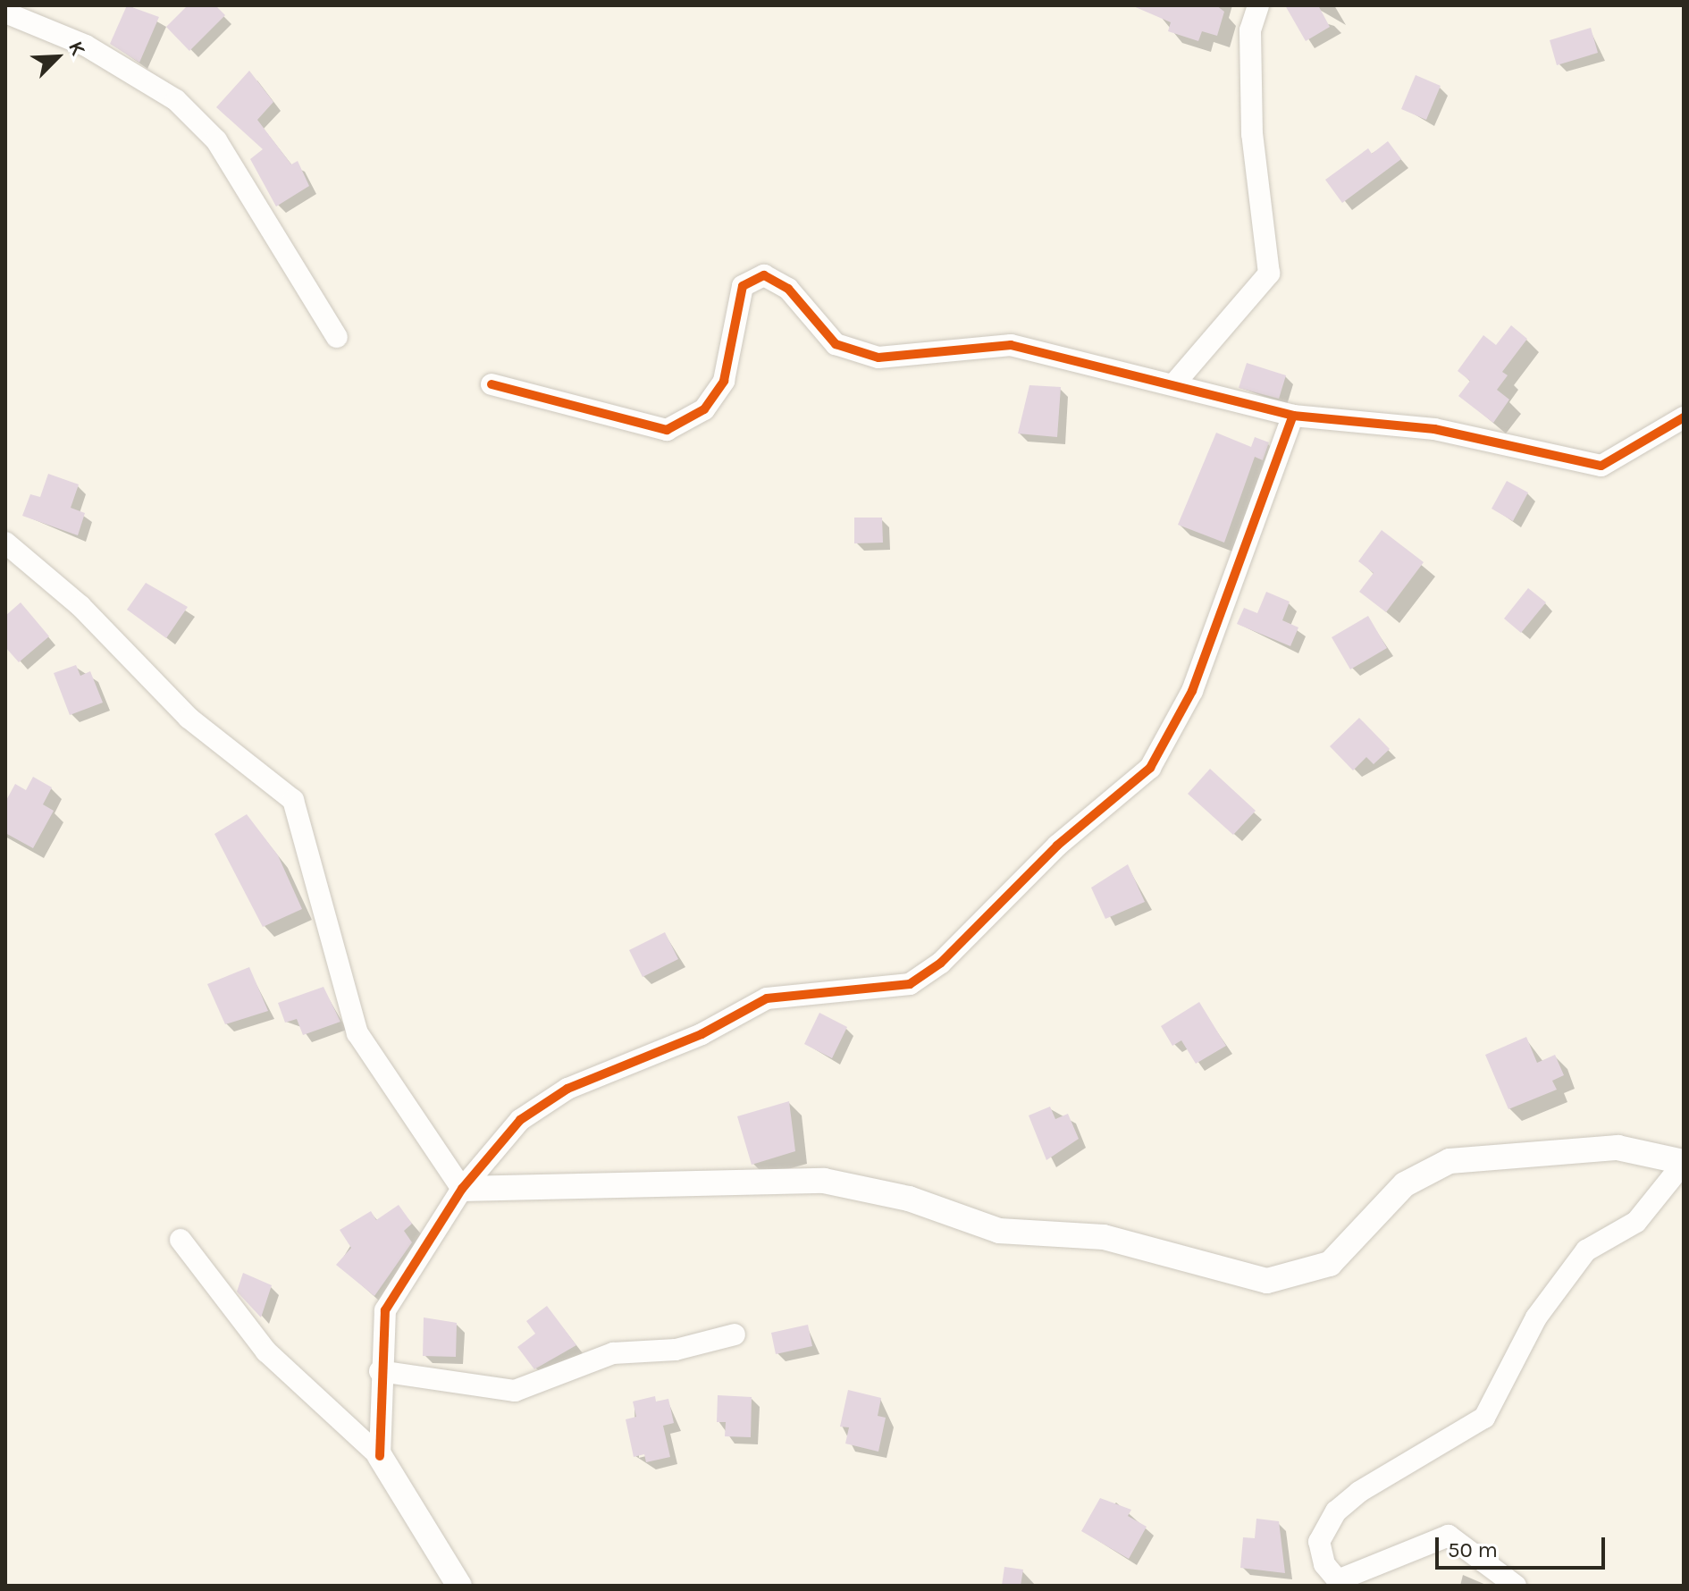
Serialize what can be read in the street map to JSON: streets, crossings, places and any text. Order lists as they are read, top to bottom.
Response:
{
  "scale_bar": "50 m",
  "north": "top right"
}
